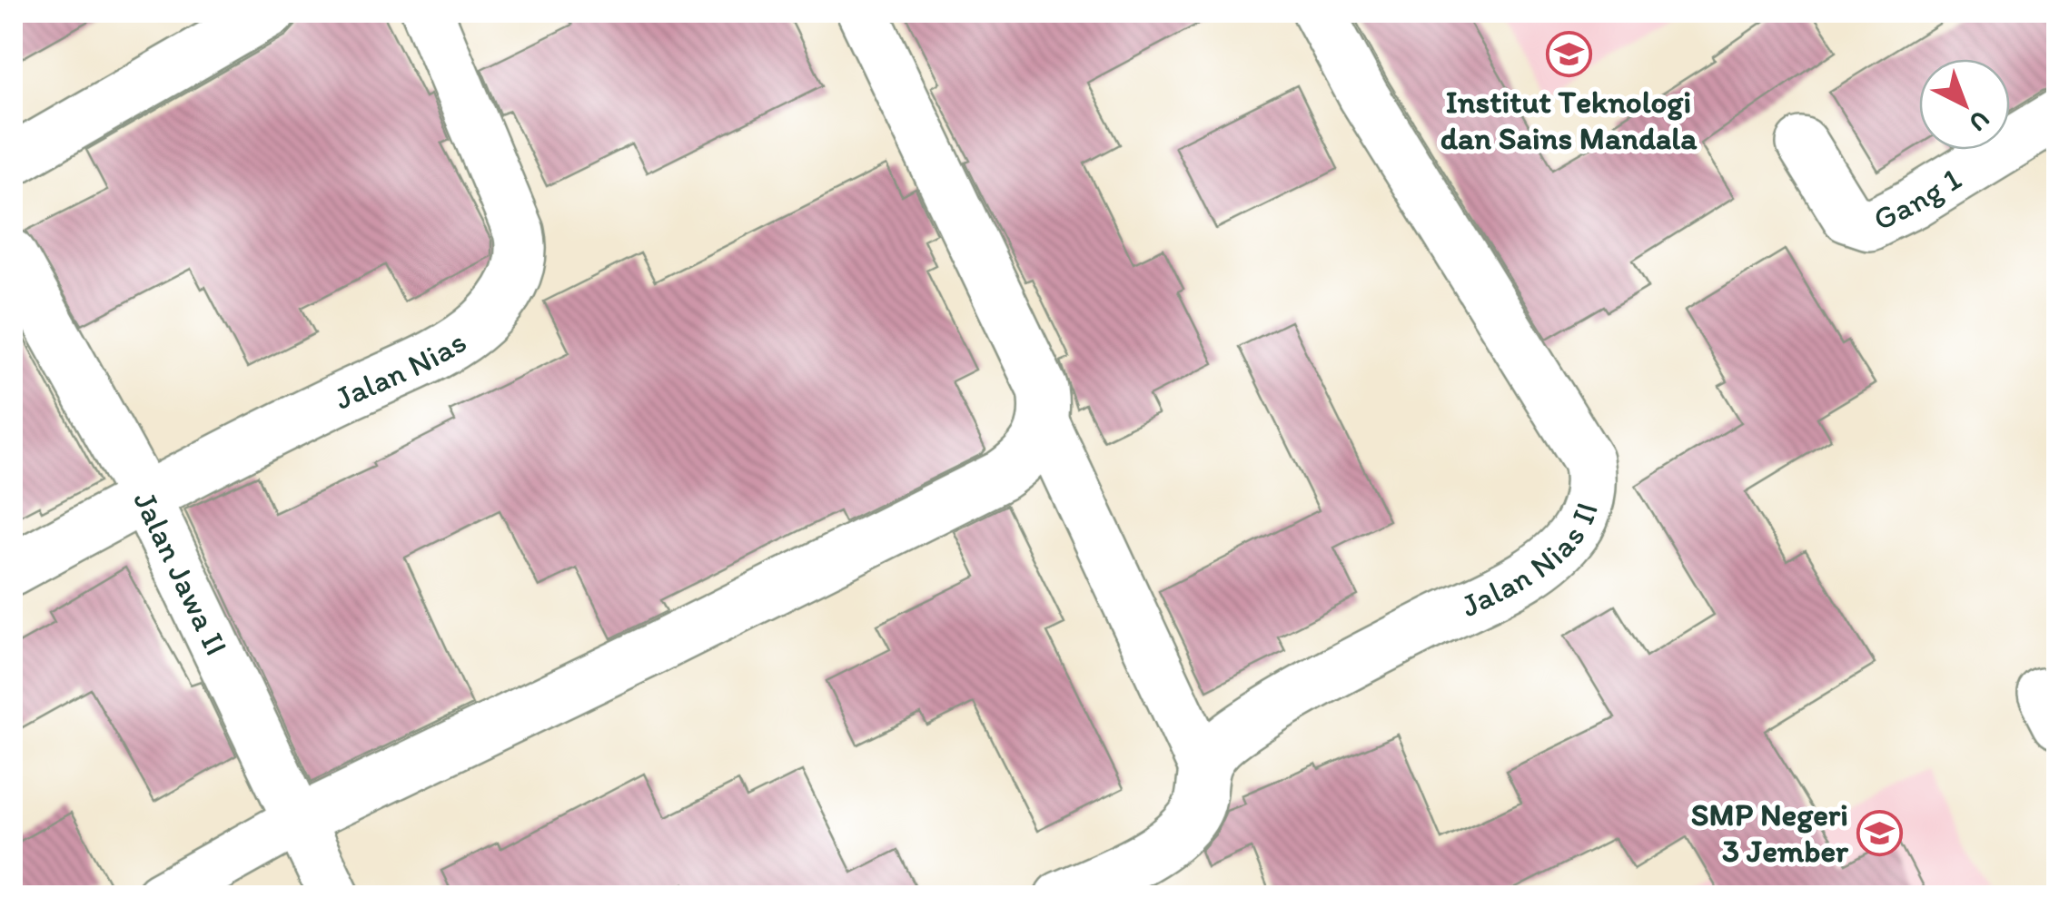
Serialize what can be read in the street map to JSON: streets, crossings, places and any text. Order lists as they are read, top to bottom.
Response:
{
  "streets": {
    "street": [
      "Gang 1",
      "Jalan Nias",
      "Jalan Nias II",
      "Jalan Jawa II"
    ]
  },
  "crossings": [
    ["Jalan Nias", "Jalan Jawa II"]
  ],
  "places": {
    "school or university": ["Institut Teknologi dan Sains Mandala", "SMP Negeri 3 Jember"]
  },
  "north": "bottom right"
}
